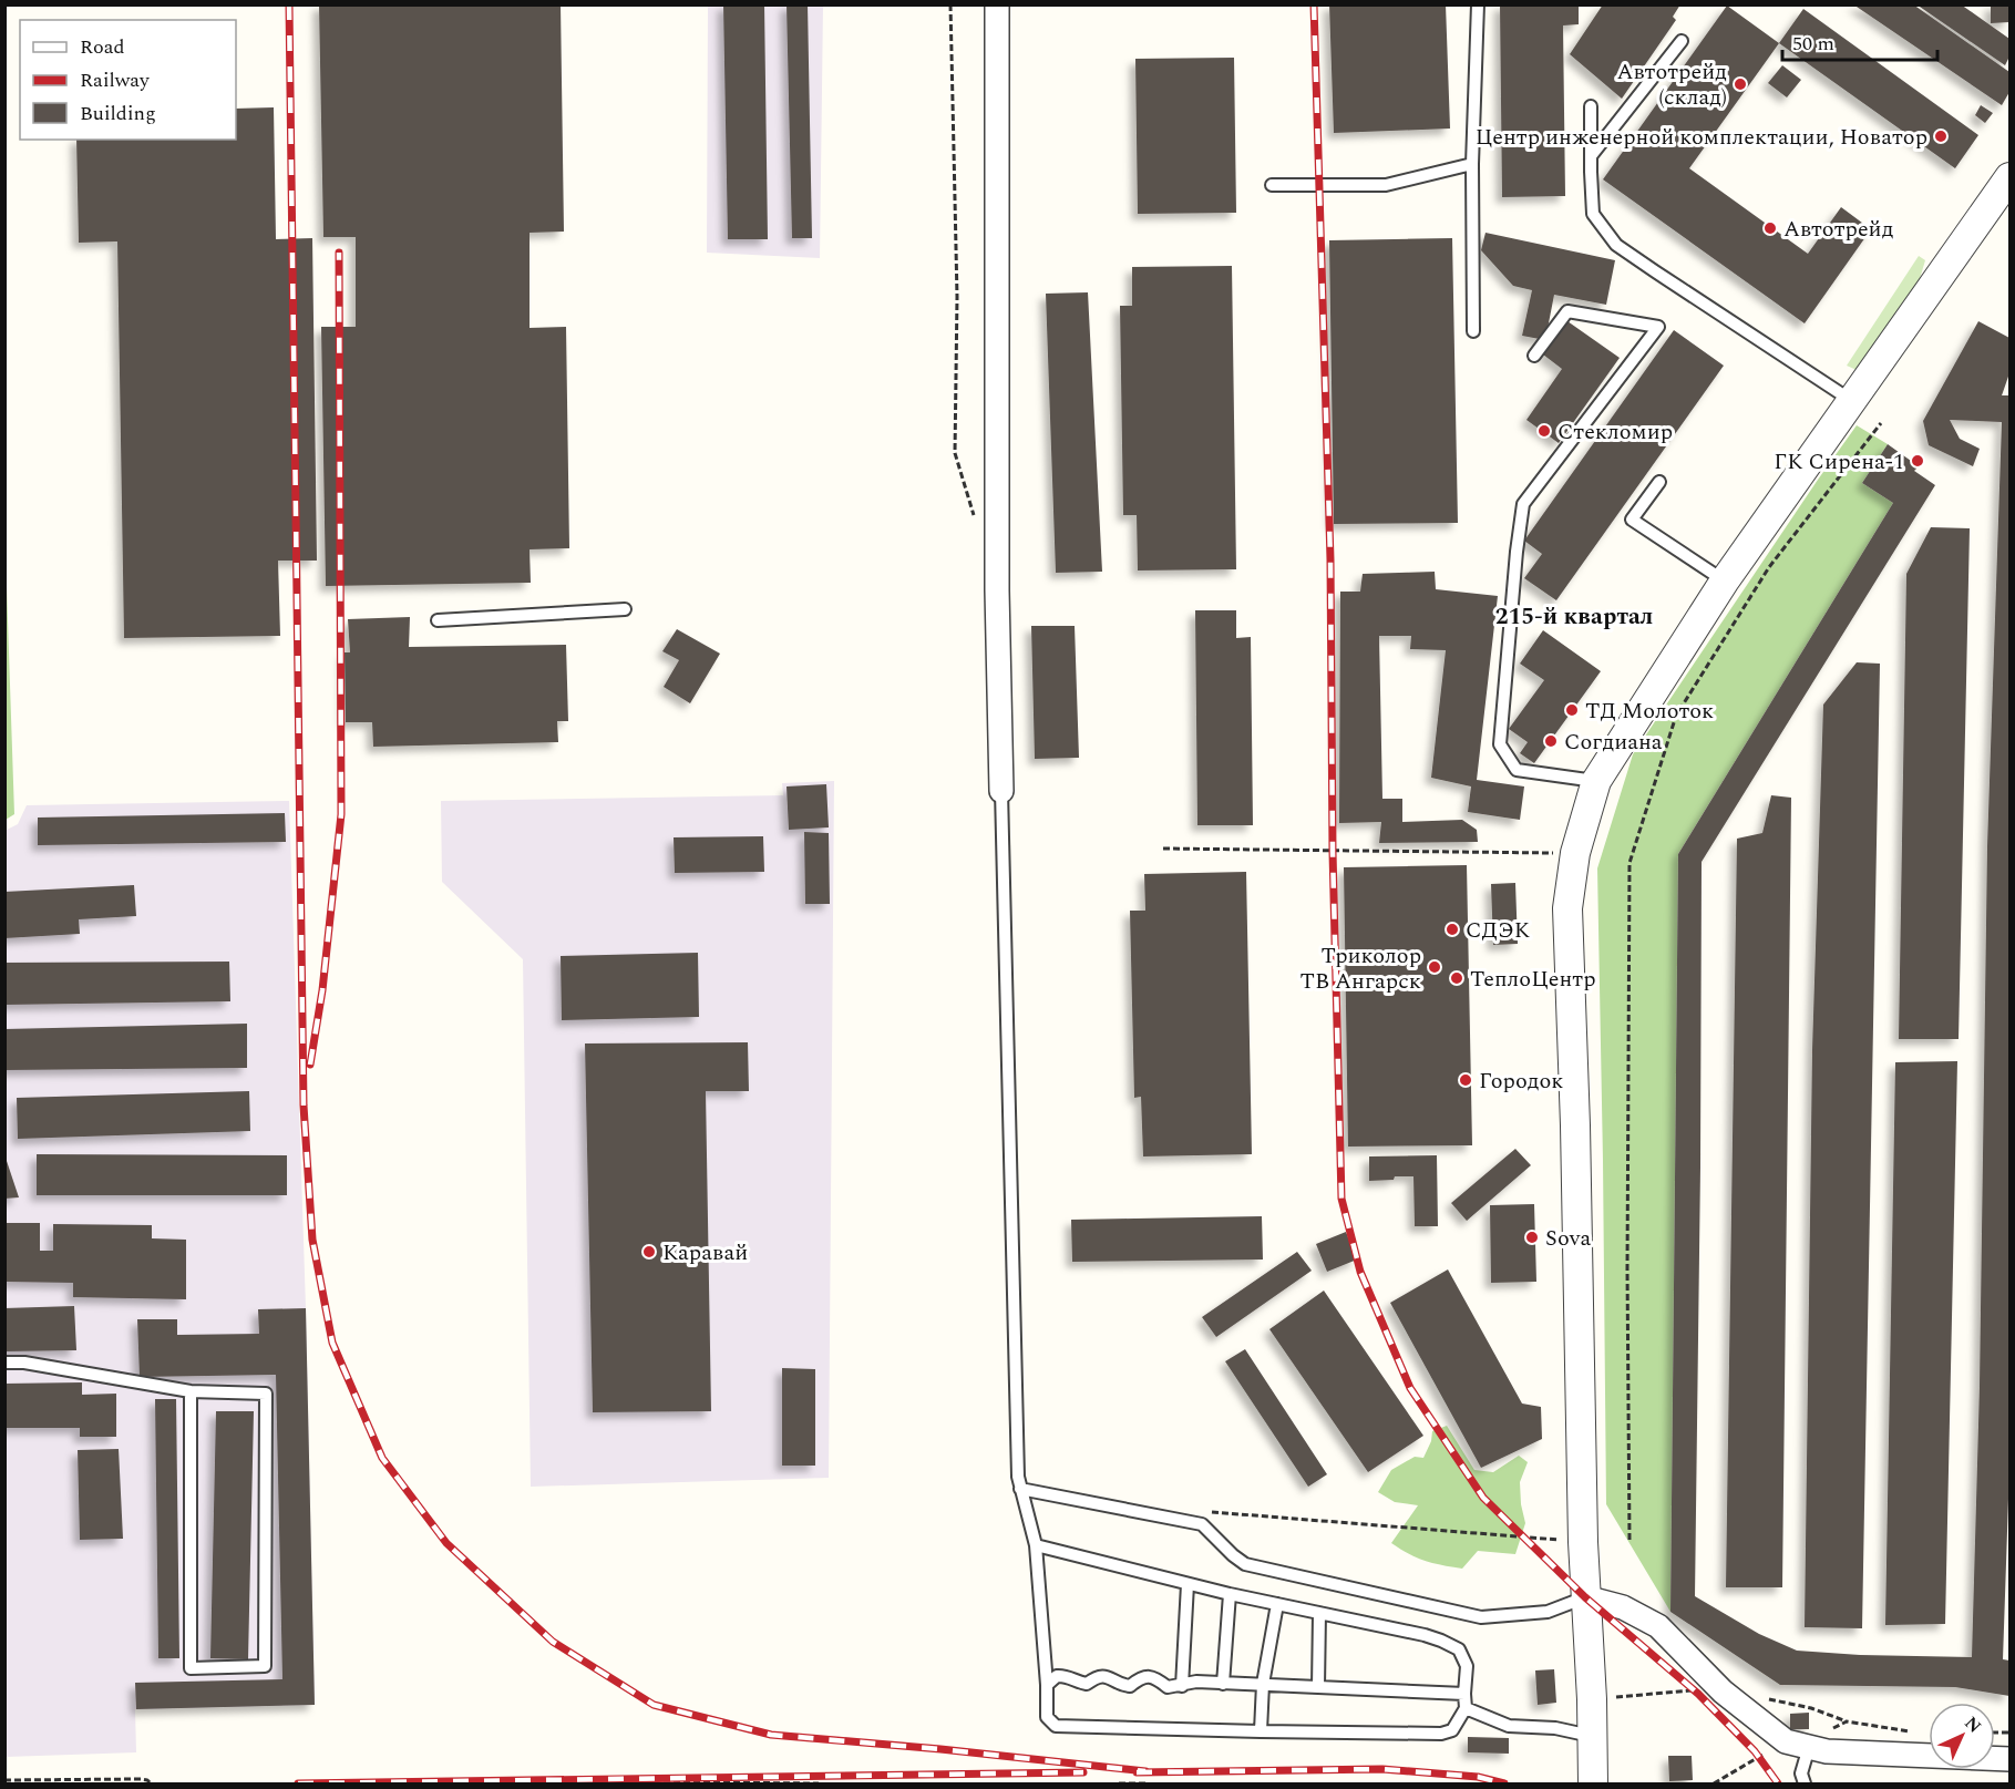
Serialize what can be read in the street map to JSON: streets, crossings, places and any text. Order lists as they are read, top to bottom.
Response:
{
  "districts": ["215-й квартал"],
  "places": [
    "Автотрейд (склад)",
    "Центр инженерной комплектации, Новатор",
    "Автотрейд",
    "Стекломир",
    "ГК Сирена-1",
    "ТД Молоток",
    "Согдиана",
    "СДЭК",
    "Триколор ТВ Ангарск",
    "ТеплоЦентр",
    "Городок",
    "Sova",
    "Каравай"
  ],
  "legend": ["Road", "Railway", "Building"],
  "scale_bar": "50 m",
  "north": "top right"
}
